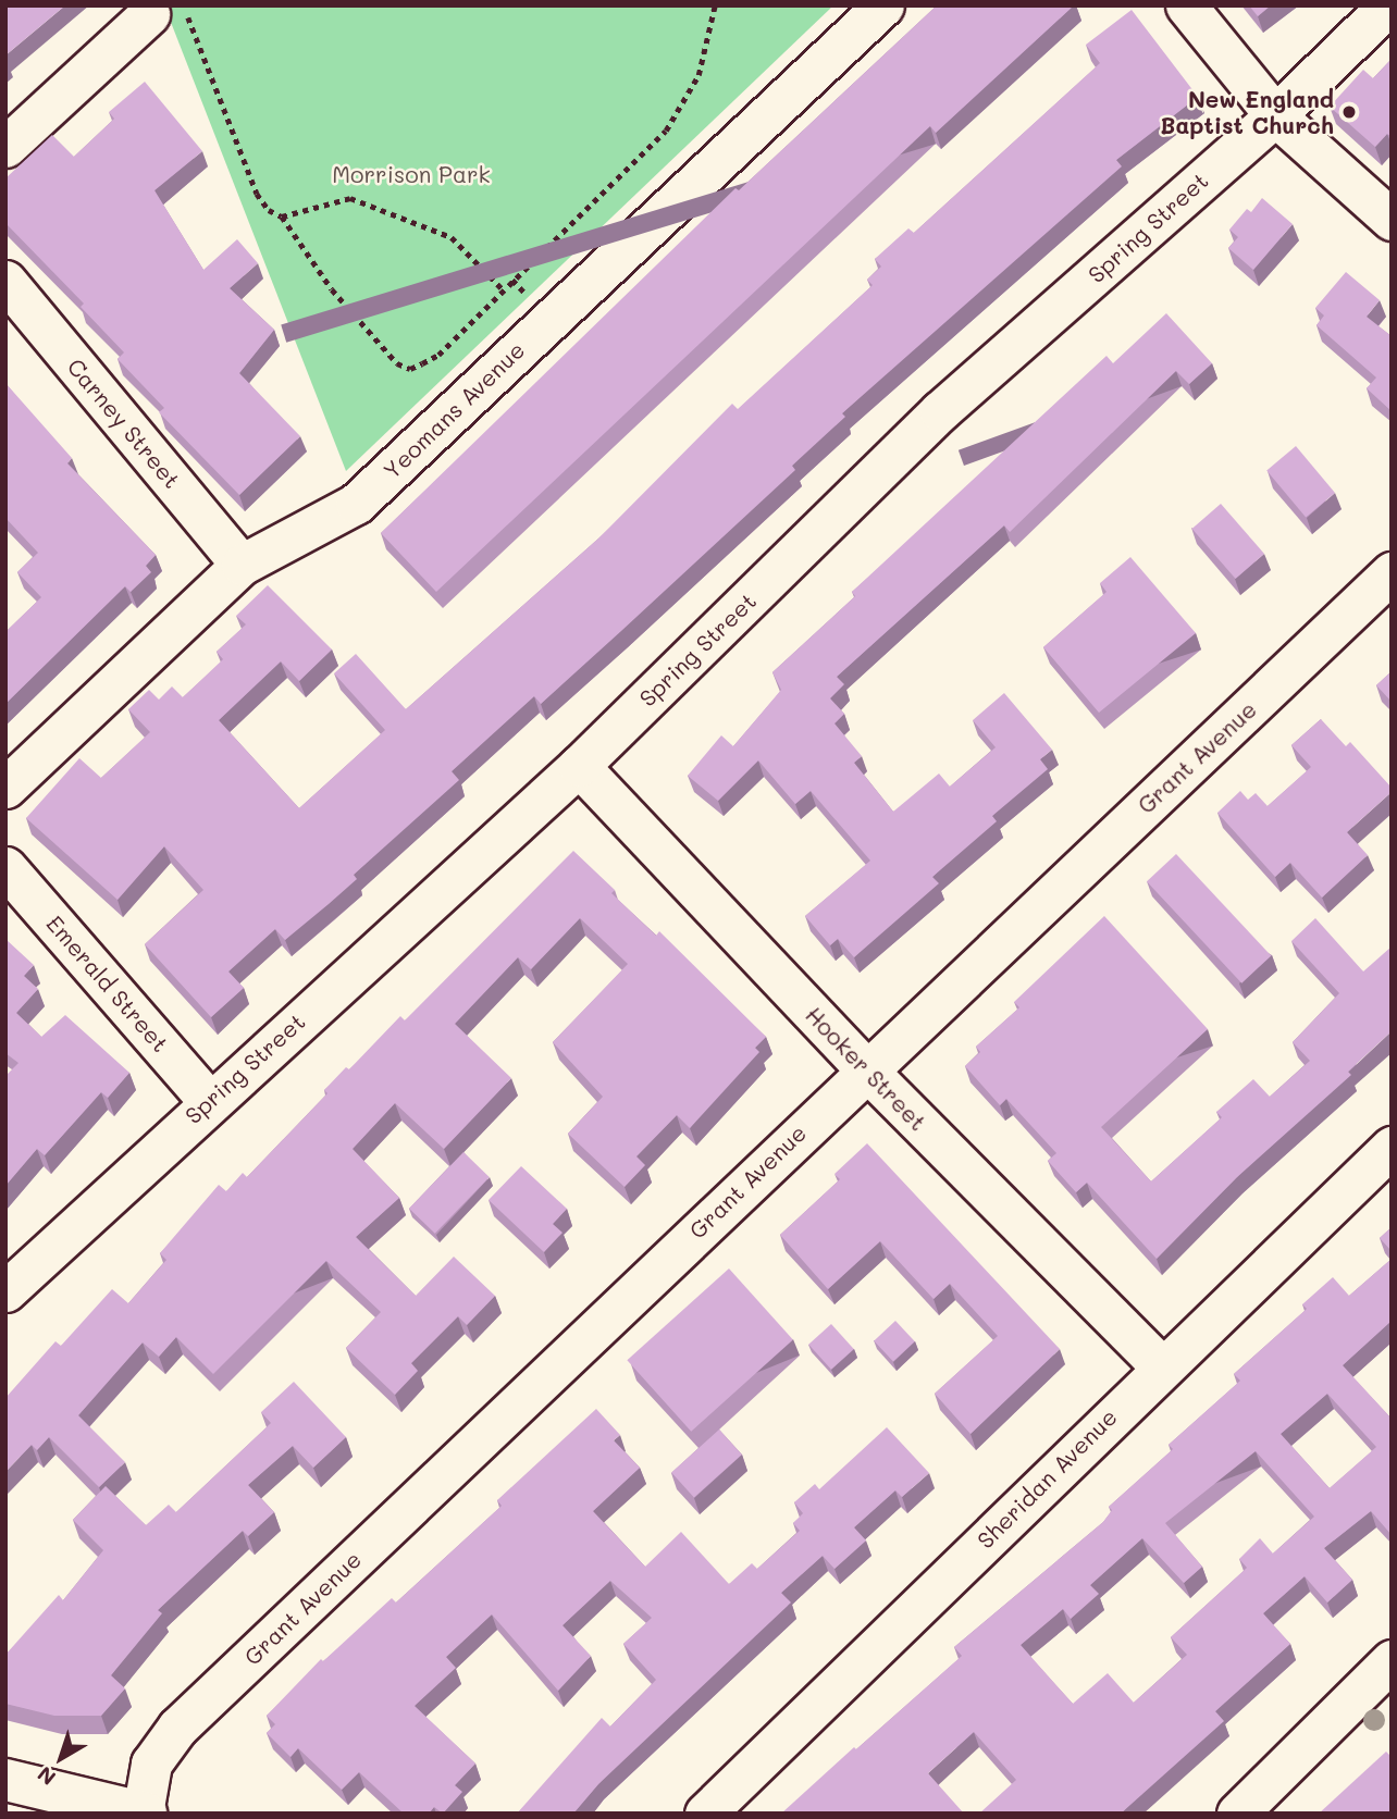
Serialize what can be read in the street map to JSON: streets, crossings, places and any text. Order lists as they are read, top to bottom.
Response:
{
  "streets": {
    "street": [
      "Spring Street",
      "Yeomans Avenue",
      "Carney Street",
      "Grant Avenue",
      "Emerald Street",
      "Hooker Street",
      "Sheridan Avenue"
    ]
  },
  "crossings": [
    ["Spring Street", "Emerald Street"],
    ["Spring Street", "Hooker Street"],
    ["Yeomans Avenue", "Carney Street"],
    ["Grant Avenue", "Hooker Street"],
    ["Hooker Street", "Sheridan Avenue"]
  ],
  "parks": ["Morrison Park"],
  "places": ["New England Baptist Church"],
  "north": "bottom left"
}
